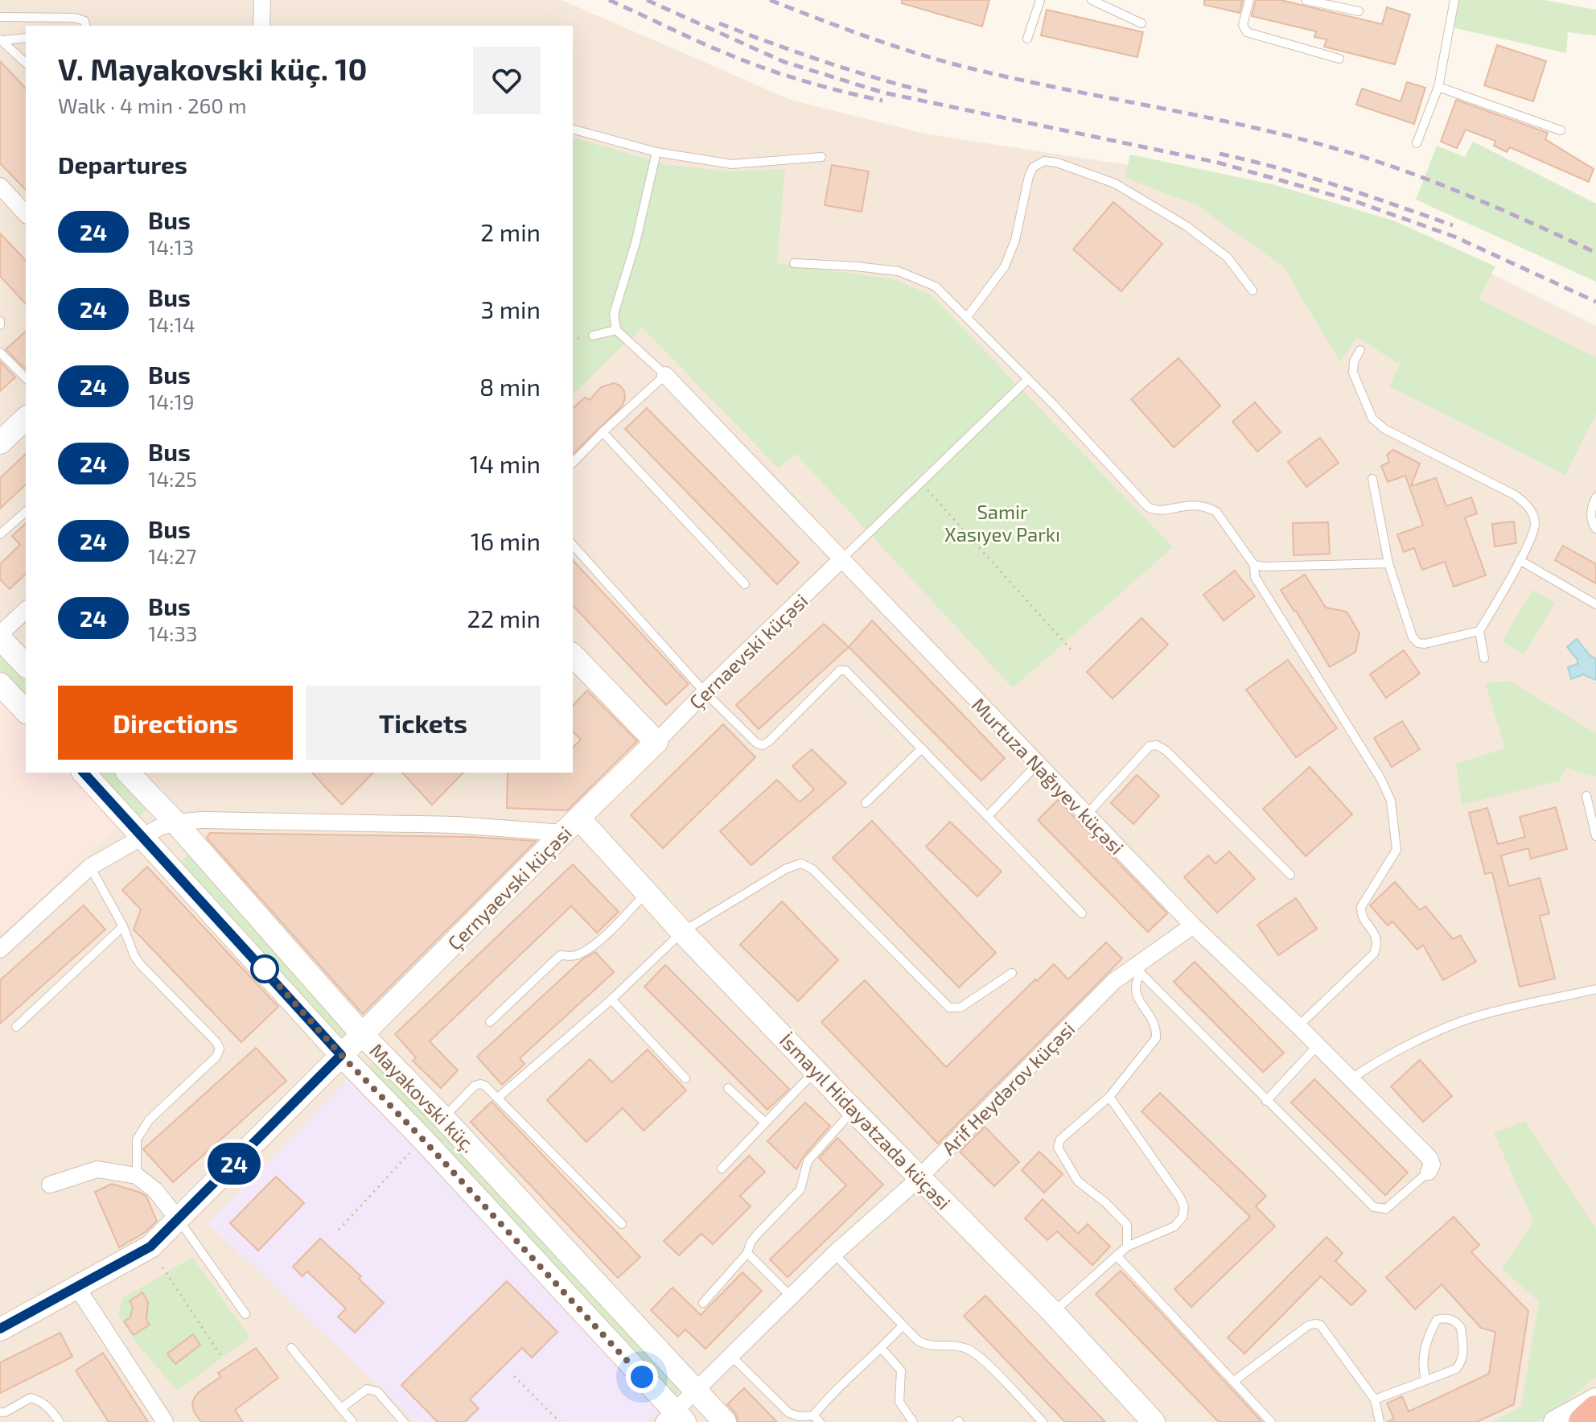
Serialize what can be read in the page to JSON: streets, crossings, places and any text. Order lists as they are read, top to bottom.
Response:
{
  "streets": {
    "street": [
      "Çernaevski küçəsi",
      "Murtuza Nağıyev küçəsi",
      "Çernyaevski küçəsi",
      "Arif Heydərov küçəsi",
      "Mayakovski küç.",
      "İsmayıl Hidayətzadə küçəsi"
    ]
  },
  "crossings": [
    ["Çernaevski küçəsi", "Murtuza Nağıyev küçəsi"],
    ["Çernaevski küçəsi", "Çernyaevski küçəsi"],
    ["Murtuza Nağıyev küçəsi", "Arif Heydərov küçəsi"],
    ["Çernyaevski küçəsi", "Mayakovski küç."],
    ["Çernyaevski küçəsi", "İsmayıl Hidayətzadə küçəsi"],
    ["Arif Heydərov küçəsi", "Mayakovski küç."],
    ["Arif Heydərov küçəsi", "İsmayıl Hidayətzadə küçəsi"]
  ],
  "parks": ["Samir Xasıyev Parkı"],
  "lines": ["bus line 24"],
  "page": {
    "on_map": "24",
    "heading": [
      ["V. Mayakovski küç. 10", "Walk · 4 min · 260 m"],
      "Departures"
    ],
    "list": [
      {
        "mark": "24",
        "name": "Bus",
        "note": "14:13",
        "value": "2 min"
      },
      {
        "mark": "24",
        "name": "Bus",
        "note": "14:14",
        "value": "3 min"
      },
      {
        "mark": "24",
        "name": "Bus",
        "note": "14:19",
        "value": "8 min"
      },
      {
        "mark": "24",
        "name": "Bus",
        "note": "14:25",
        "value": "14 min"
      },
      {
        "mark": "24",
        "name": "Bus",
        "note": "14:27",
        "value": "16 min"
      },
      {
        "mark": "24",
        "name": "Bus",
        "note": "14:33",
        "value": "22 min"
      }
    ],
    "buttons": ["Directions", "Tickets"]
  }
}
